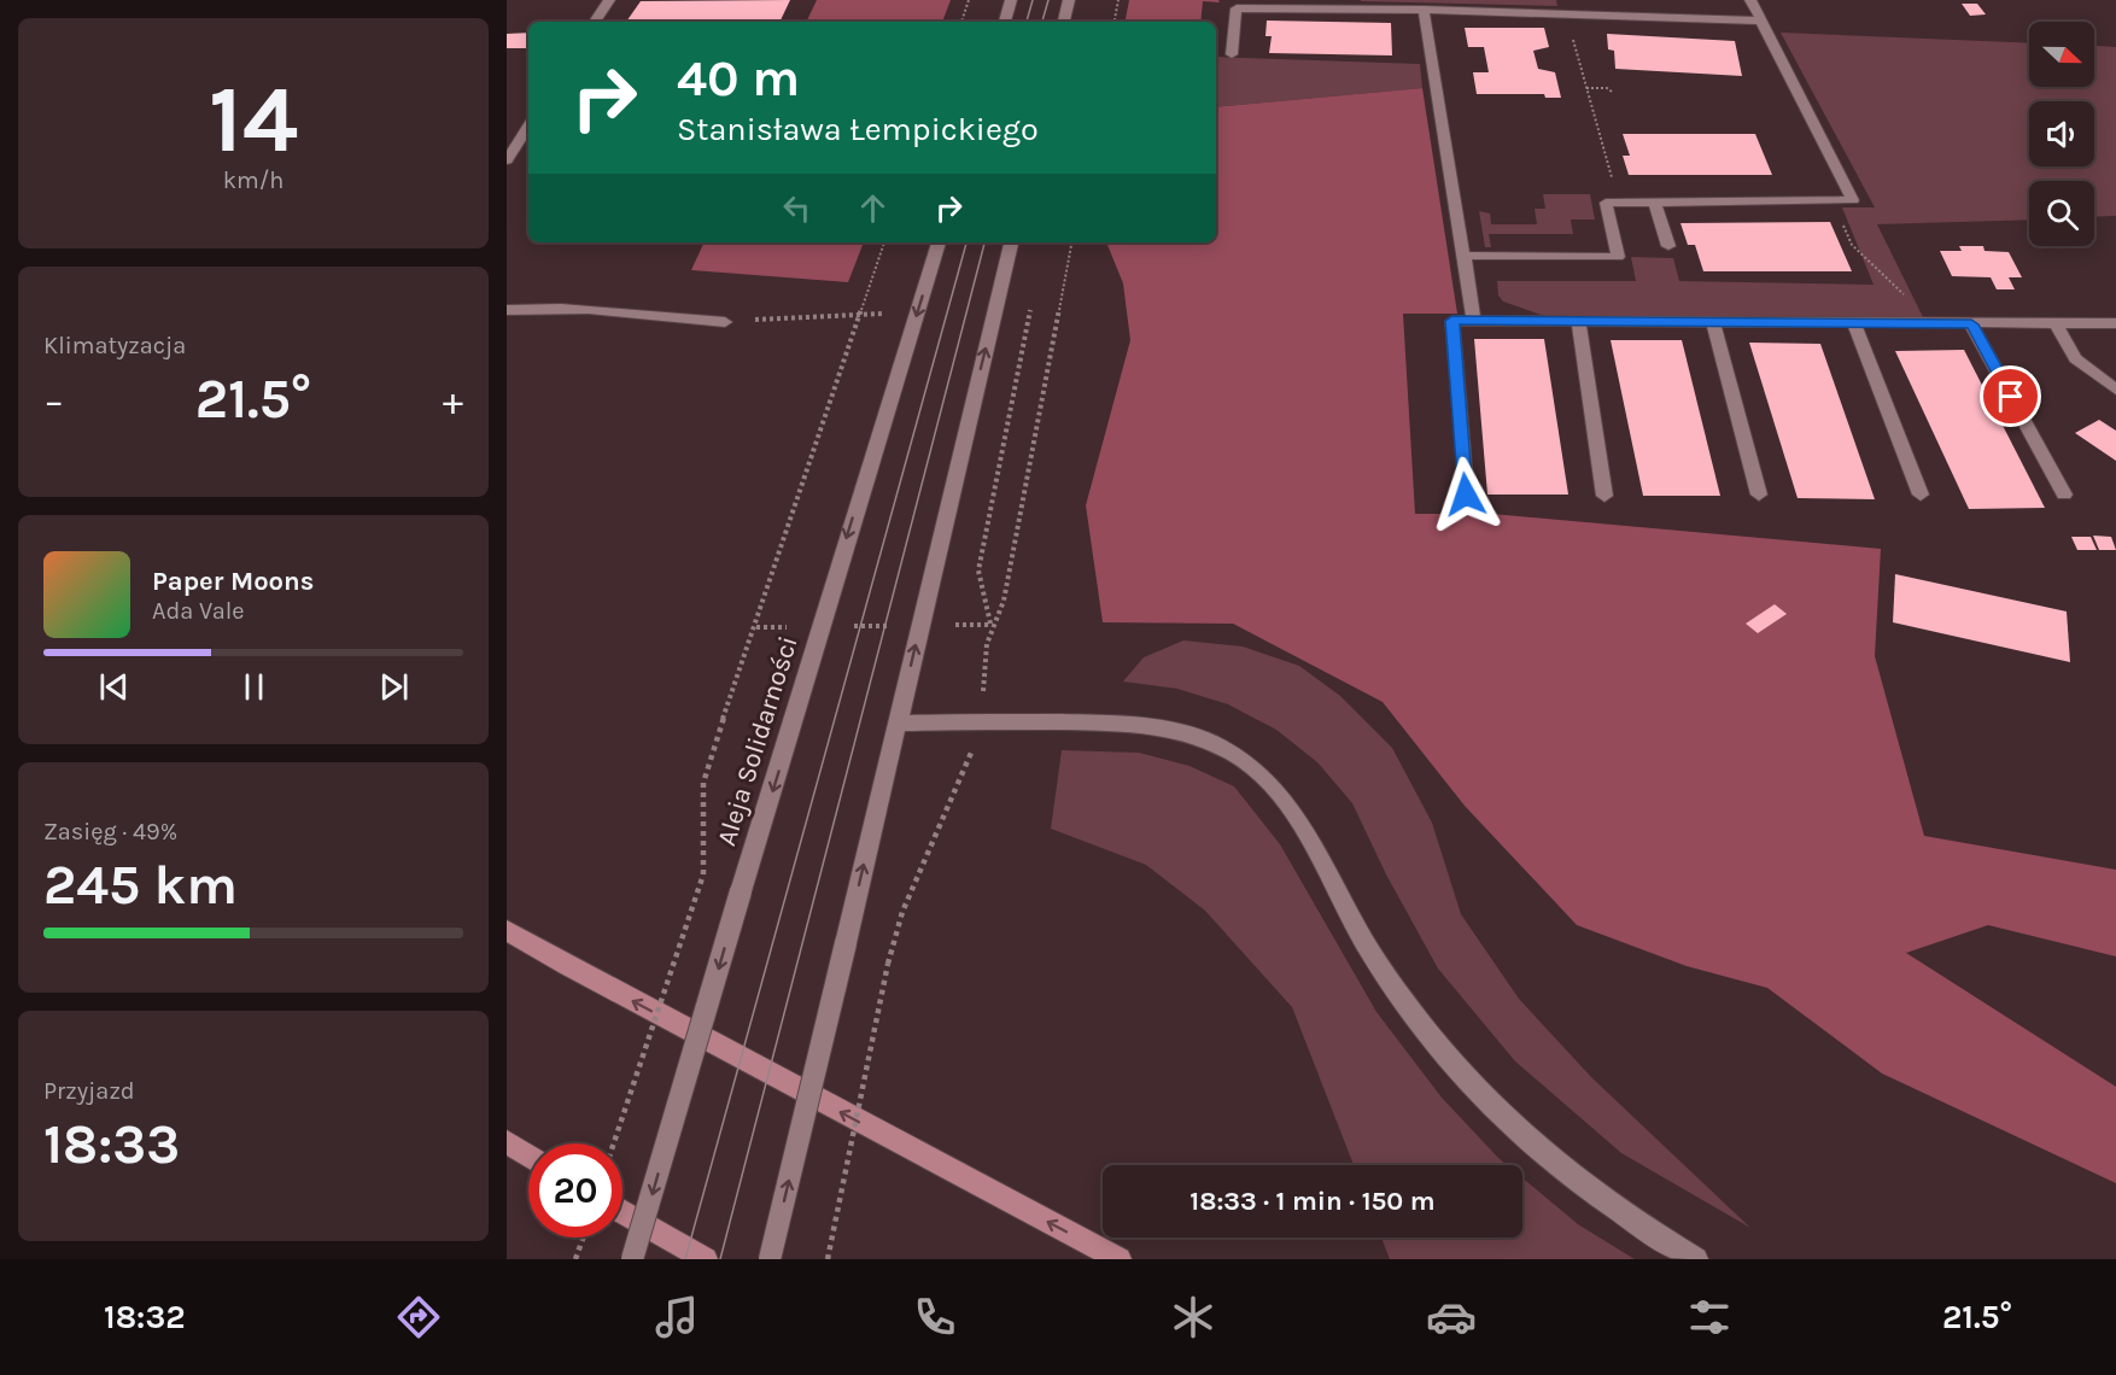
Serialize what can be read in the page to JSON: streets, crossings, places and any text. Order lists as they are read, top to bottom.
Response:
{
  "streets": {
    "street": ["Aleja Solidarności"]
  },
  "north": "right",
  "page": {
    "tile": [
      ["14", "km/h"],
      "Klimatyzacja",
      ["Zasięg · 49%", "245 km"],
      ["Przyjazd", "18:33"]
    ],
    "turn": ["40 m", "Stanisława Łempickiego"],
    "heat": ["−", "21.5°", "+"],
    "song": ["Paper Moons", "Ada Vale"],
    "limit": "20",
    "trip": "18:33 · 1 min · 150 m",
    "tabs": ["18:32", "21.5°"]
  }
}
